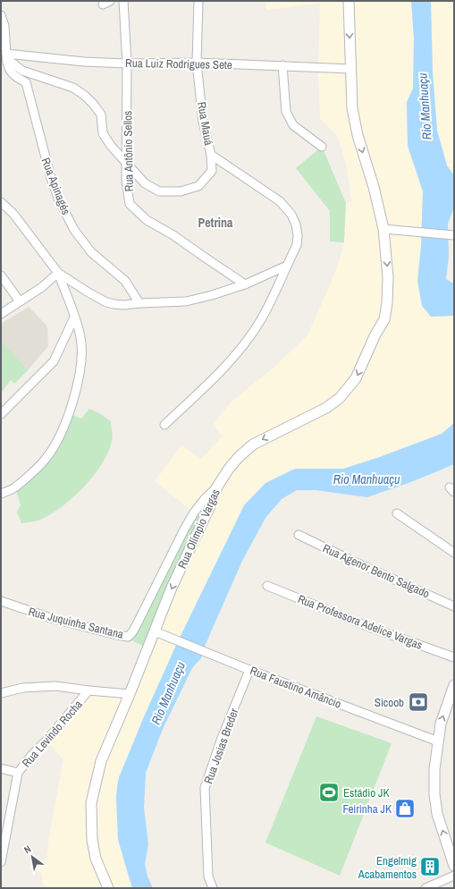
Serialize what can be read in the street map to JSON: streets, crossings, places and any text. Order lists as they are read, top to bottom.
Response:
{
  "streets": {
    "street": [
      "Rua Luiz Rodrigues Sete",
      "Rua Mauá",
      "Rua Antônio Sellos",
      "Rua Apinagés",
      "Rua Olímpio Vargas",
      "Rua Agenor Bento Salgado",
      "Rua Professora Adelice Vargas",
      "Rua Juquinha Santana",
      "Rua Faustino Amâncio",
      "Rua Levindo Rocha",
      "Rua Josias Breder"
    ]
  },
  "crossings": [
    ["Rua Luiz Rodrigues Sete", "Rua Mauá"],
    ["Rua Luiz Rodrigues Sete", "Rua Antônio Sellos"],
    ["Rua Luiz Rodrigues Sete", "Rua Apinagés"],
    ["Rua Luiz Rodrigues Sete", "Rua Olímpio Vargas"],
    ["Rua Olímpio Vargas", "Rua Juquinha Santana"],
    ["Rua Olímpio Vargas", "Rua Faustino Amâncio"],
    ["Rua Faustino Amâncio", "Rua Josias Breder"]
  ],
  "one_way": ["Rua Olímpio Vargas"],
  "districts": ["Petrina"],
  "water": ["Rio Manhuaçu"],
  "places": {
    "bank": ["Sicoob"],
    "sports": ["Estádio JK"],
    "shop": ["Feirinha JK"],
    "building": ["Engelmig Acabamentos"]
  },
  "north": "top left"
}
